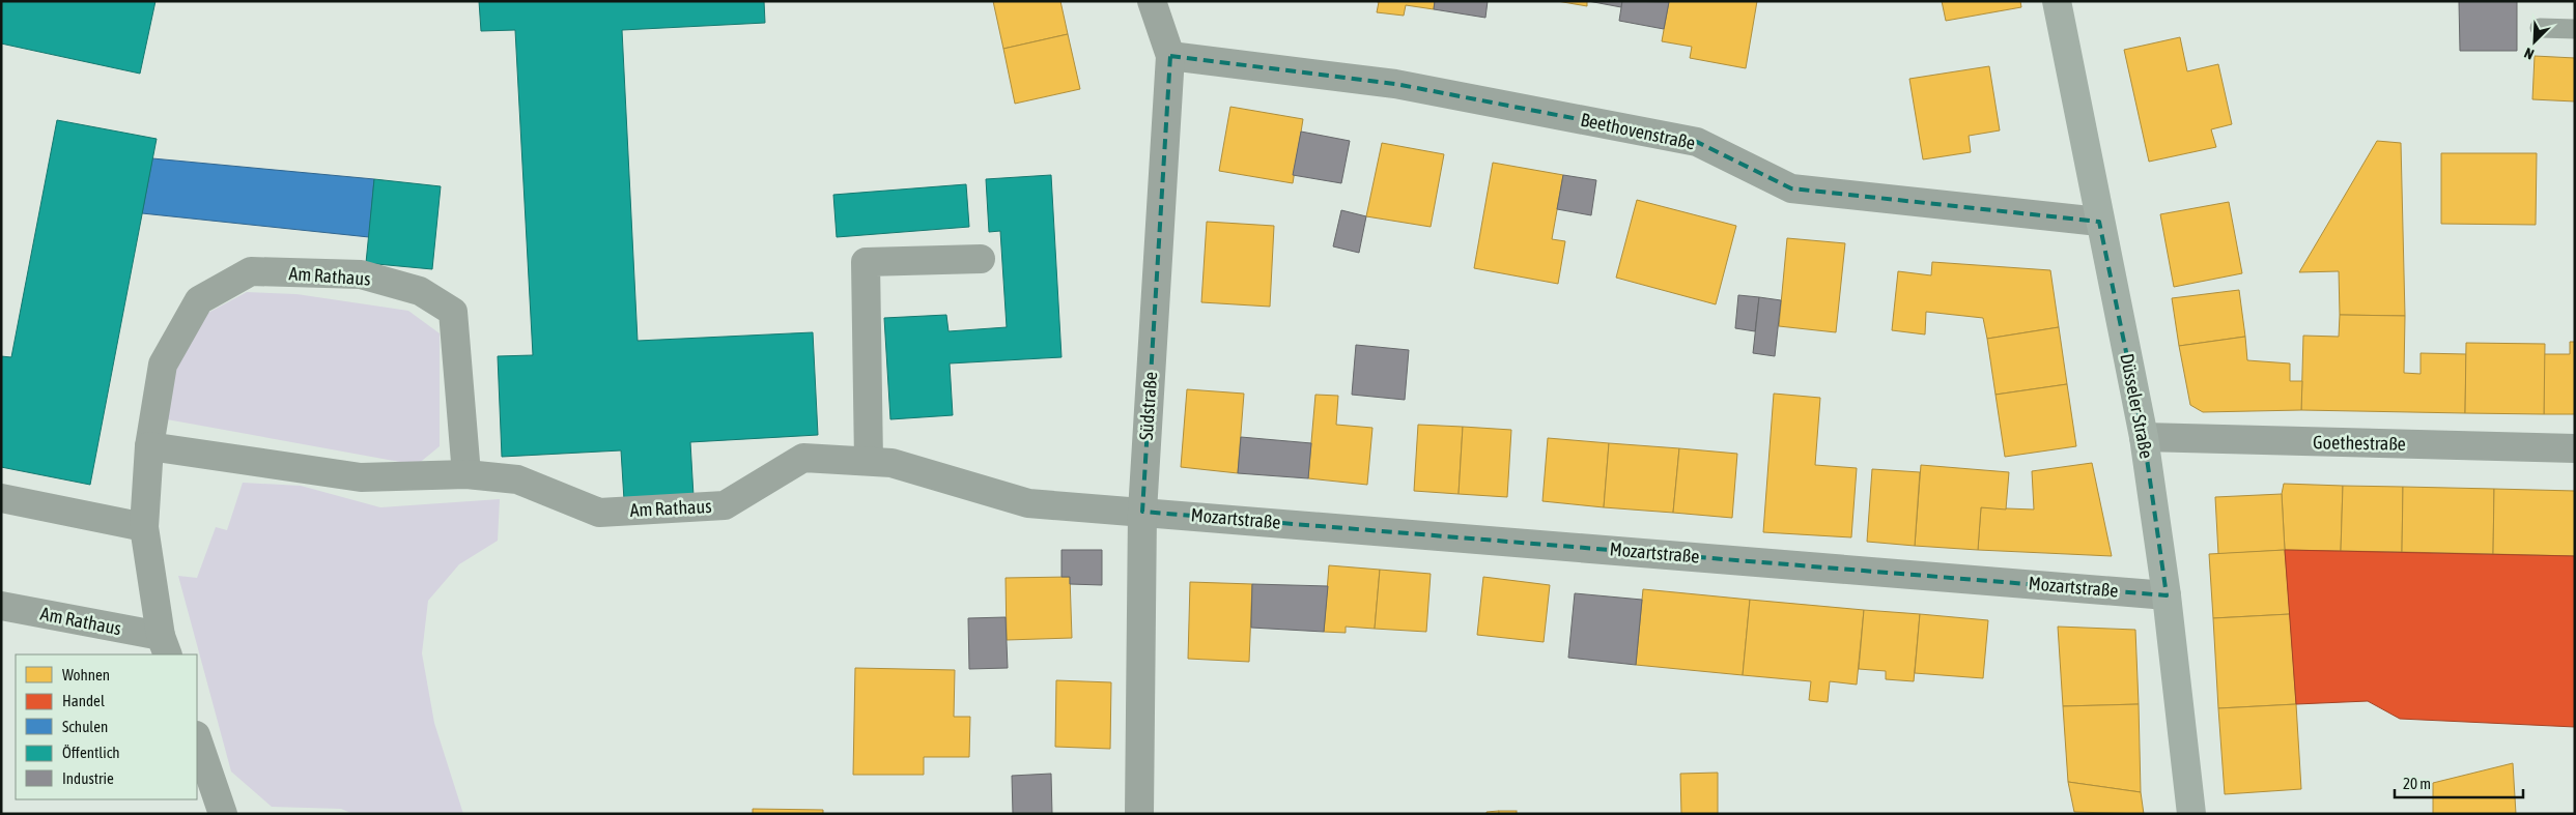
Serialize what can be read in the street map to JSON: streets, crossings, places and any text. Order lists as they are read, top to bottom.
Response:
{
  "streets": {
    "main road": ["Düsseler Straße"],
    "street": [
      "Beethovenstraße",
      "Am Rathaus",
      "Südstraße",
      "Goethestraße",
      "Mozartstraße"
    ]
  },
  "crossings": [
    ["Beethovenstraße", "Südstraße"],
    ["Beethovenstraße", "Düsseler Straße"],
    ["Am Rathaus", "Südstraße"],
    ["Am Rathaus", "Mozartstraße"],
    ["Südstraße", "Mozartstraße"],
    ["Düsseler Straße", "Goethestraße"],
    ["Düsseler Straße", "Mozartstraße"]
  ],
  "legend": [
    "Wohnen",
    "Handel",
    "Schulen",
    "Öffentlich",
    "Industrie"
  ],
  "scale_bar": "20 m",
  "north": "bottom left"
}
